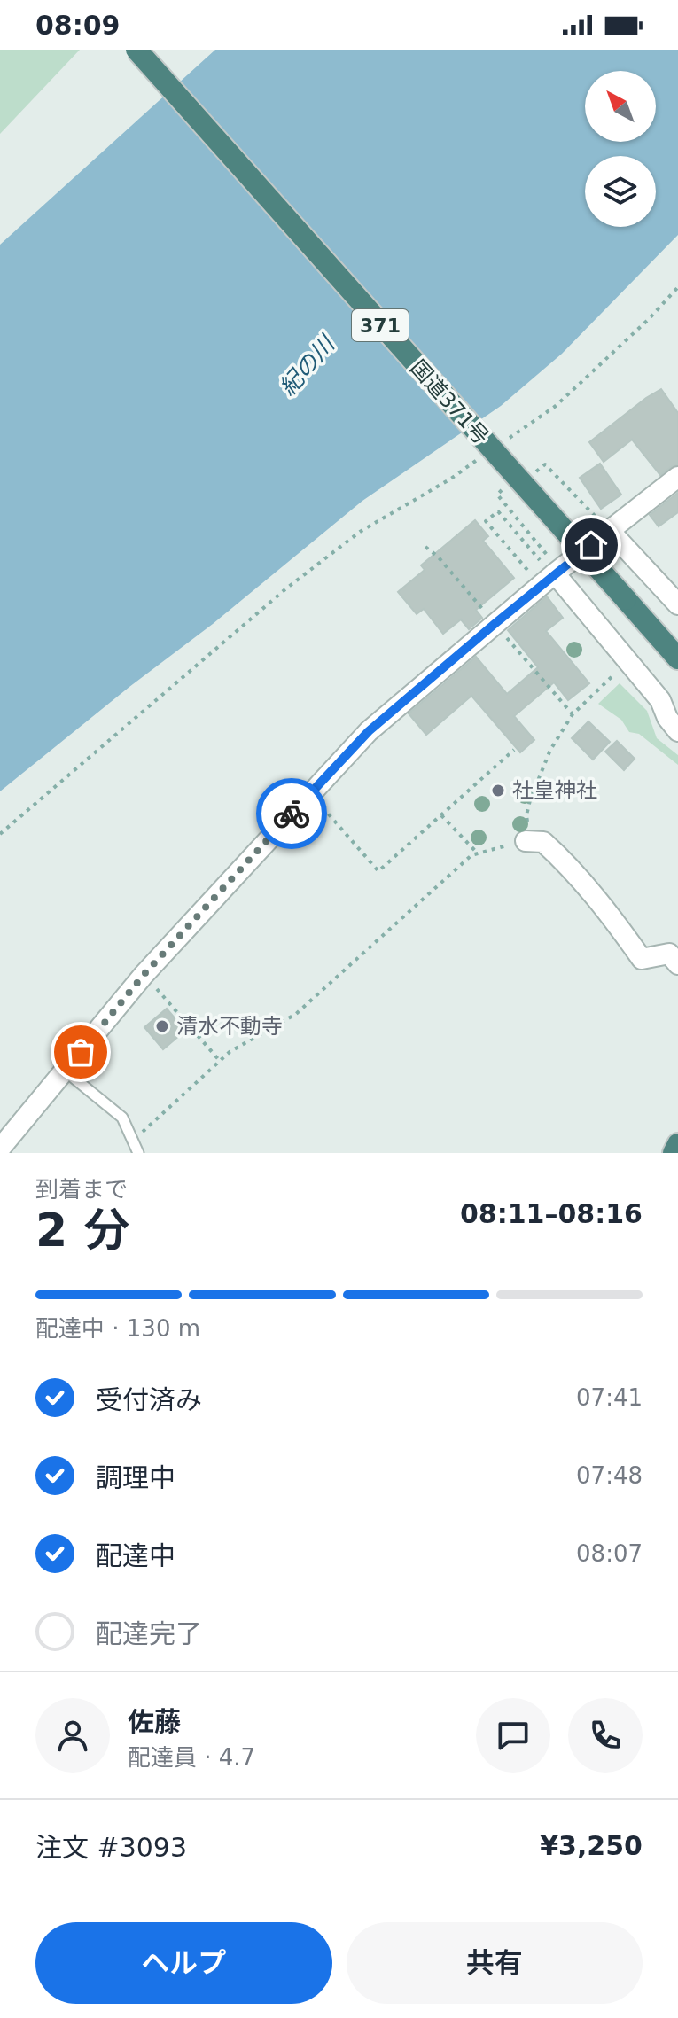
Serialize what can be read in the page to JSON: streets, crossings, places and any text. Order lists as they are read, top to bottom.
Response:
{
  "streets": {
    "highway": ["371", "国道371号"]
  },
  "water": ["紀の川"],
  "places": ["社皇神社", "清水不動寺"],
  "north": "top left",
  "page": {
    "status": "08:09",
    "heading": ["2 分", "到着まで", "08:11–08:16"],
    "panel": [
      "佐藤",
      "配達員 · 4.7",
      "注文 #3093",
      "¥3,250"
    ],
    "bar": "配達中 · 130 m",
    "list": [
      ["受付済み", "07:41"],
      ["調理中", "07:48"],
      ["配達中", "08:07"],
      "配達完了"
    ],
    "buttons": ["ヘルプ", "共有"]
  }
}
